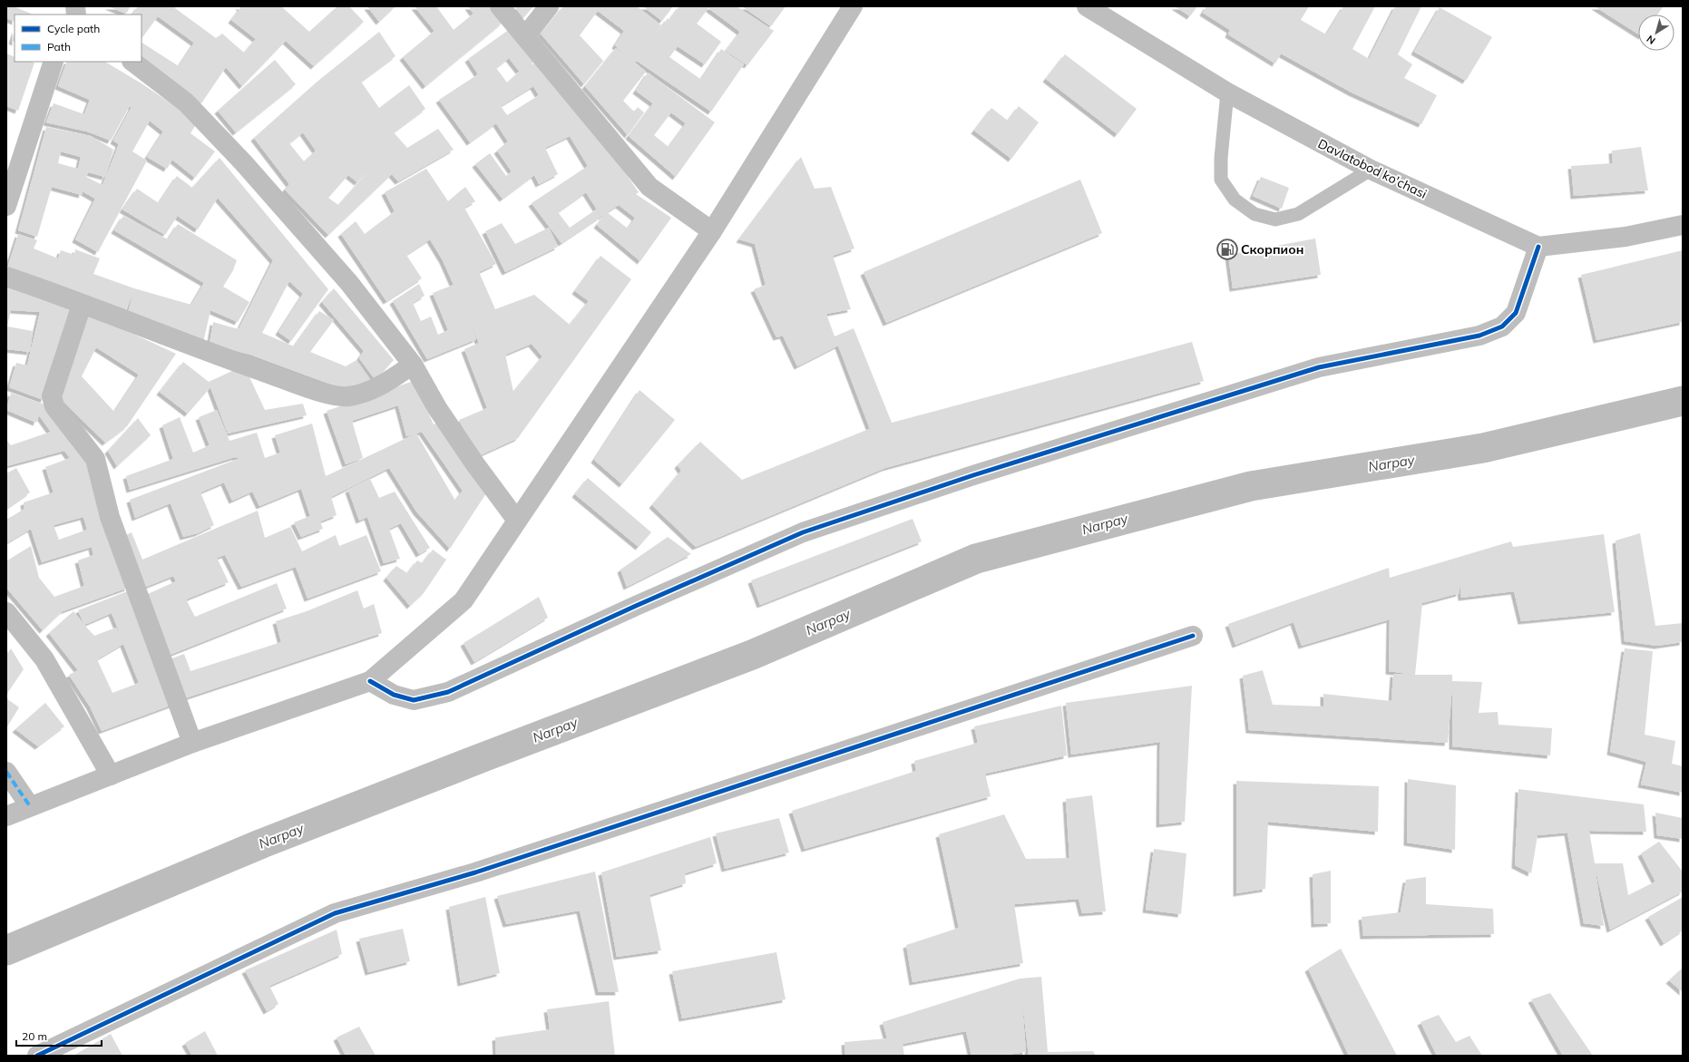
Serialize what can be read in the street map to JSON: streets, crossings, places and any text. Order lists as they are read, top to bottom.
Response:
{
  "streets": {
    "street": ["Davlatobod ko'chasi"]
  },
  "water": ["Narpay"],
  "places": {
    "fuel station": ["Скорпион"]
  },
  "legend": ["Cycle path", "Path"],
  "scale_bar": "20 m",
  "north": "bottom left"
}
